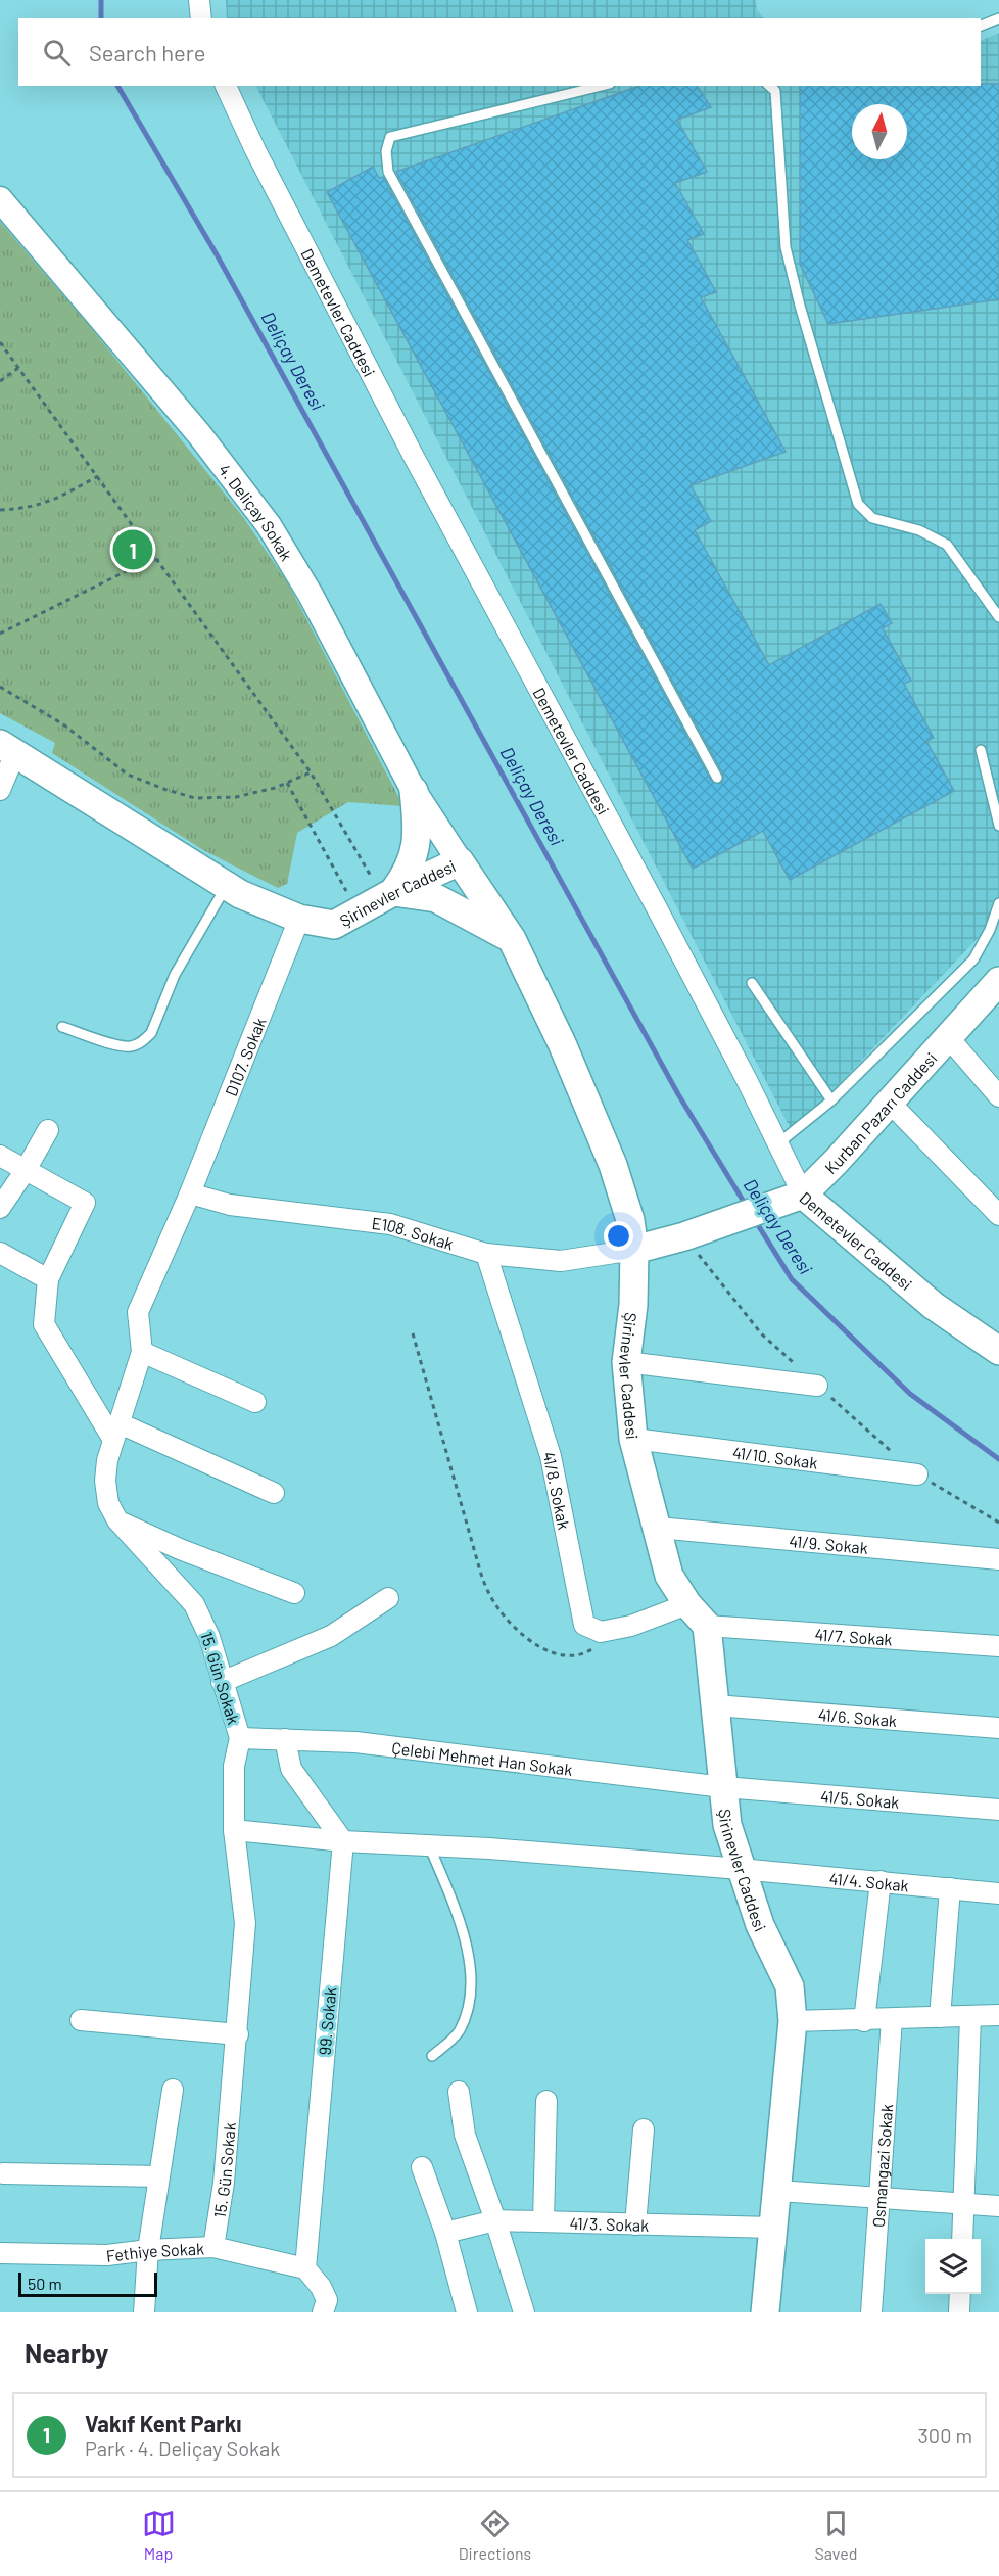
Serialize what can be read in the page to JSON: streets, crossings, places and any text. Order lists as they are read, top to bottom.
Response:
{
  "streets": {
    "main road": ["Demetevler Caddesi", "Şirinevler Caddesi", "Kurban Pazarı Caddesi"],
    "street": [
      "4. Deliçay Sokak",
      "D107. Sokak",
      "E108. Sokak",
      "41/10. Sokak",
      "41/8. Sokak",
      "41/9. Sokak",
      "41/7. Sokak",
      "15. Gün Sokak",
      "41/6. Sokak",
      "Çelebi Mehmet Han Sokak",
      "41/5. Sokak",
      "41/4. Sokak",
      "99. Sokak",
      "Osmangazi Sokak",
      "41/3. Sokak",
      "Fethiye Sokak"
    ]
  },
  "crossings": [
    ["Demetevler Caddesi", "Kurban Pazarı Caddesi"],
    ["4. Deliçay Sokak", "Şirinevler Caddesi"],
    ["Şirinevler Caddesi", "D107. Sokak"],
    ["Şirinevler Caddesi", "Kurban Pazarı Caddesi"],
    ["Şirinevler Caddesi", "E108. Sokak"],
    ["Şirinevler Caddesi", "41/10. Sokak"],
    ["Şirinevler Caddesi", "41/9. Sokak"],
    ["Şirinevler Caddesi", "41/7. Sokak"],
    ["Şirinevler Caddesi", "41/6. Sokak"],
    ["Şirinevler Caddesi", "Çelebi Mehmet Han Sokak"],
    ["Şirinevler Caddesi", "41/5. Sokak"],
    ["Şirinevler Caddesi", "41/4. Sokak"],
    ["Şirinevler Caddesi", "41/3. Sokak"],
    ["D107. Sokak", "E108. Sokak"],
    ["D107. Sokak", "15. Gün Sokak"],
    ["Kurban Pazarı Caddesi", "E108. Sokak"],
    ["E108. Sokak", "41/8. Sokak"],
    ["E108. Sokak", "15. Gün Sokak"],
    ["15. Gün Sokak", "Çelebi Mehmet Han Sokak"],
    ["15. Gün Sokak", "41/4. Sokak"],
    ["15. Gün Sokak", "Fethiye Sokak"],
    ["Çelebi Mehmet Han Sokak", "41/5. Sokak"],
    ["41/4. Sokak", "99. Sokak"],
    ["99. Sokak", "Fethiye Sokak"]
  ],
  "water": ["Deliçay Deresi"],
  "scale_bar": "50 m",
  "north": "top",
  "page": {
    "search": "Search here",
    "pins": "1",
    "scale": "50 m",
    "heading": "Nearby",
    "list": [
      {
        "mark": "1",
        "name": "Vakıf Kent Parkı",
        "note": "Park · 4. Deliçay Sokak",
        "value": "300 m"
      }
    ],
    "nav": ["Map", "Directions", "Saved"]
  }
}
